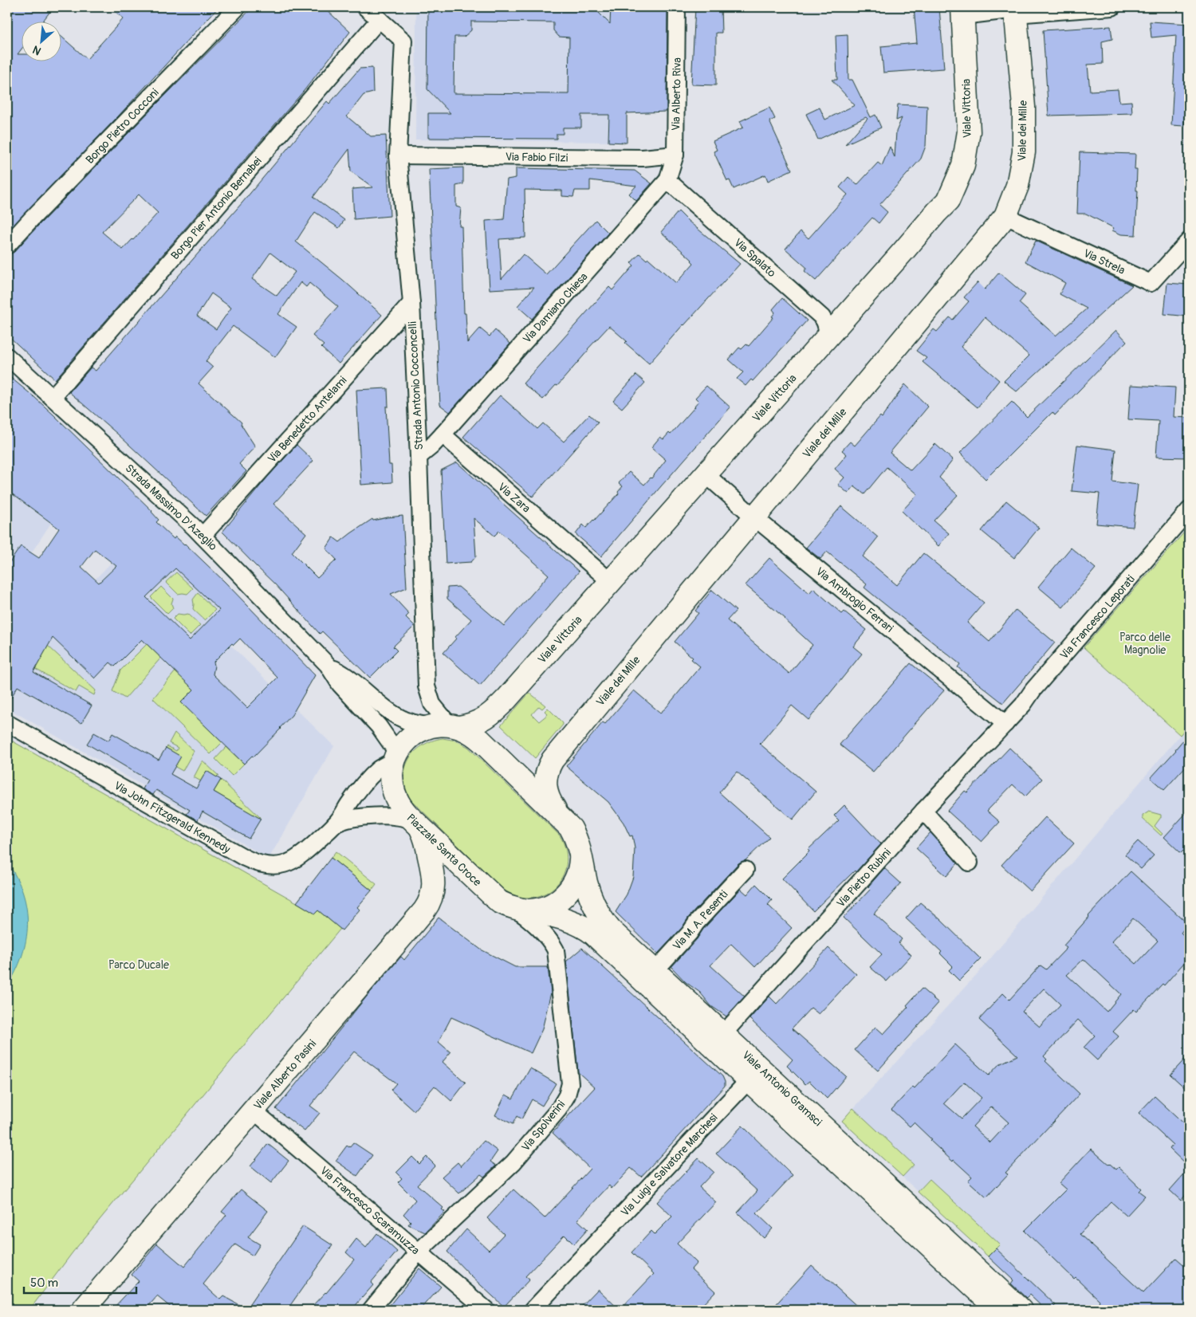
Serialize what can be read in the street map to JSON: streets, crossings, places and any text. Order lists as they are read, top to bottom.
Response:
{
  "streets": {
    "main road": [
      "Viale Vittoria",
      "Viale dei Mille",
      "Piazzale Santa Croce",
      "Viale Alberto Pasini",
      "Viale Antonio Gramsci"
    ],
    "street": [
      "Via Alberto Riva",
      "Borgo Pietro Cocconi",
      "Via Fabio Filzi",
      "Borgo Pier Antonio Bernabei",
      "Via Spalato",
      "Via Strela",
      "Via Damiano Chiesa",
      "Strada Antonio Cocconcelli",
      "Via Benedetto Antelami",
      "Via Zara",
      "Strada Massimo D'Azeglio",
      "Via Ambrogio Ferrari",
      "Via Francesco Leporati",
      "Via John Fitzgerald Kennedy",
      "Via Pietro Rubini",
      "Via M. A. Pesenti",
      "Via Spolverini",
      "Via Luigi e Salvatore Marchesi",
      "Via Francesco Scaramuzza"
    ]
  },
  "crossings": [
    ["Via Alberto Riva", "Via Fabio Filzi"],
    ["Via Alberto Riva", "Via Spalato"],
    ["Via Alberto Riva", "Via Damiano Chiesa"],
    ["Viale Vittoria", "Via Spalato"],
    ["Viale Vittoria", "Strada Antonio Cocconcelli"],
    ["Viale Vittoria", "Via Zara"],
    ["Viale Vittoria", "Via Ambrogio Ferrari"],
    ["Viale Vittoria", "Via John Fitzgerald Kennedy"],
    ["Viale Vittoria", "Piazzale Santa Croce"],
    ["Viale dei Mille", "Via Strela"],
    ["Viale dei Mille", "Via Ambrogio Ferrari"],
    ["Via Fabio Filzi", "Strada Antonio Cocconcelli"],
    ["Borgo Pier Antonio Bernabei", "Strada Antonio Cocconcelli"],
    ["Borgo Pier Antonio Bernabei", "Strada Massimo D'Azeglio"],
    ["Via Spalato", "Via Damiano Chiesa"],
    ["Via Damiano Chiesa", "Via Zara"],
    ["Strada Antonio Cocconcelli", "Via Benedetto Antelami"],
    ["Via Benedetto Antelami", "Strada Massimo D'Azeglio"],
    ["Via Ambrogio Ferrari", "Via Francesco Leporati"],
    ["Via Ambrogio Ferrari", "Via Pietro Rubini"],
    ["Via Francesco Leporati", "Via Pietro Rubini"],
    ["Via John Fitzgerald Kennedy", "Piazzale Santa Croce"],
    ["Via John Fitzgerald Kennedy", "Viale Alberto Pasini"],
    ["Piazzale Santa Croce", "Viale Alberto Pasini"],
    ["Piazzale Santa Croce", "Viale Antonio Gramsci"],
    ["Piazzale Santa Croce", "Via Spolverini"],
    ["Via Pietro Rubini", "Viale Antonio Gramsci"],
    ["Via M. A. Pesenti", "Viale Antonio Gramsci"],
    ["Viale Alberto Pasini", "Via Francesco Scaramuzza"],
    ["Viale Antonio Gramsci", "Via Spolverini"],
    ["Viale Antonio Gramsci", "Via Luigi e Salvatore Marchesi"],
    ["Via Spolverini", "Via Francesco Scaramuzza"]
  ],
  "parks": ["Parco delle Magnolie", "Parco Ducale"],
  "scale_bar": "50 m",
  "north": "bottom left"
}
